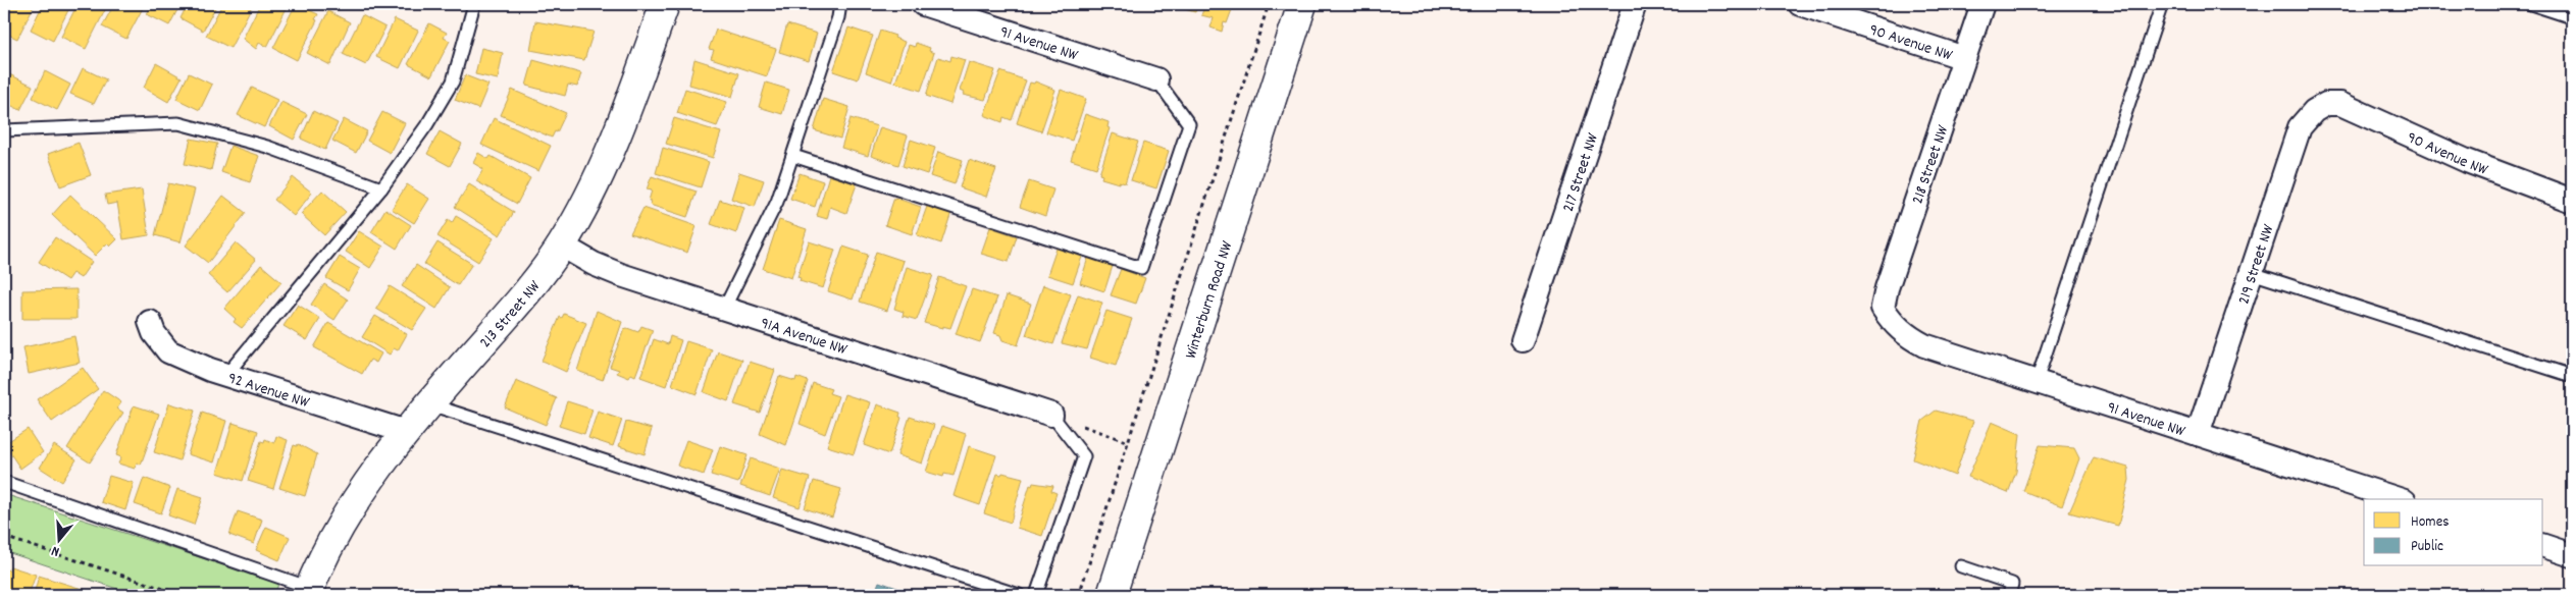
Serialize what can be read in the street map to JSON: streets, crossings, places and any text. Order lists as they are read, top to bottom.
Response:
{
  "streets": {
    "street": [
      "90 Avenue NW",
      "91 Avenue NW",
      "218 Street NW",
      "217 Street NW",
      "219 Street NW",
      "Winterburn Road NW",
      "213 Street NW",
      "91A Avenue NW",
      "92 Avenue NW"
    ]
  },
  "crossings": [
    ["90 Avenue NW", "218 Street NW"],
    ["90 Avenue NW", "219 Street NW"],
    ["91 Avenue NW", "218 Street NW"],
    ["91 Avenue NW", "219 Street NW"],
    ["213 Street NW", "91A Avenue NW"],
    ["213 Street NW", "92 Avenue NW"]
  ],
  "legend": ["Homes", "Public"],
  "north": "bottom"
}
